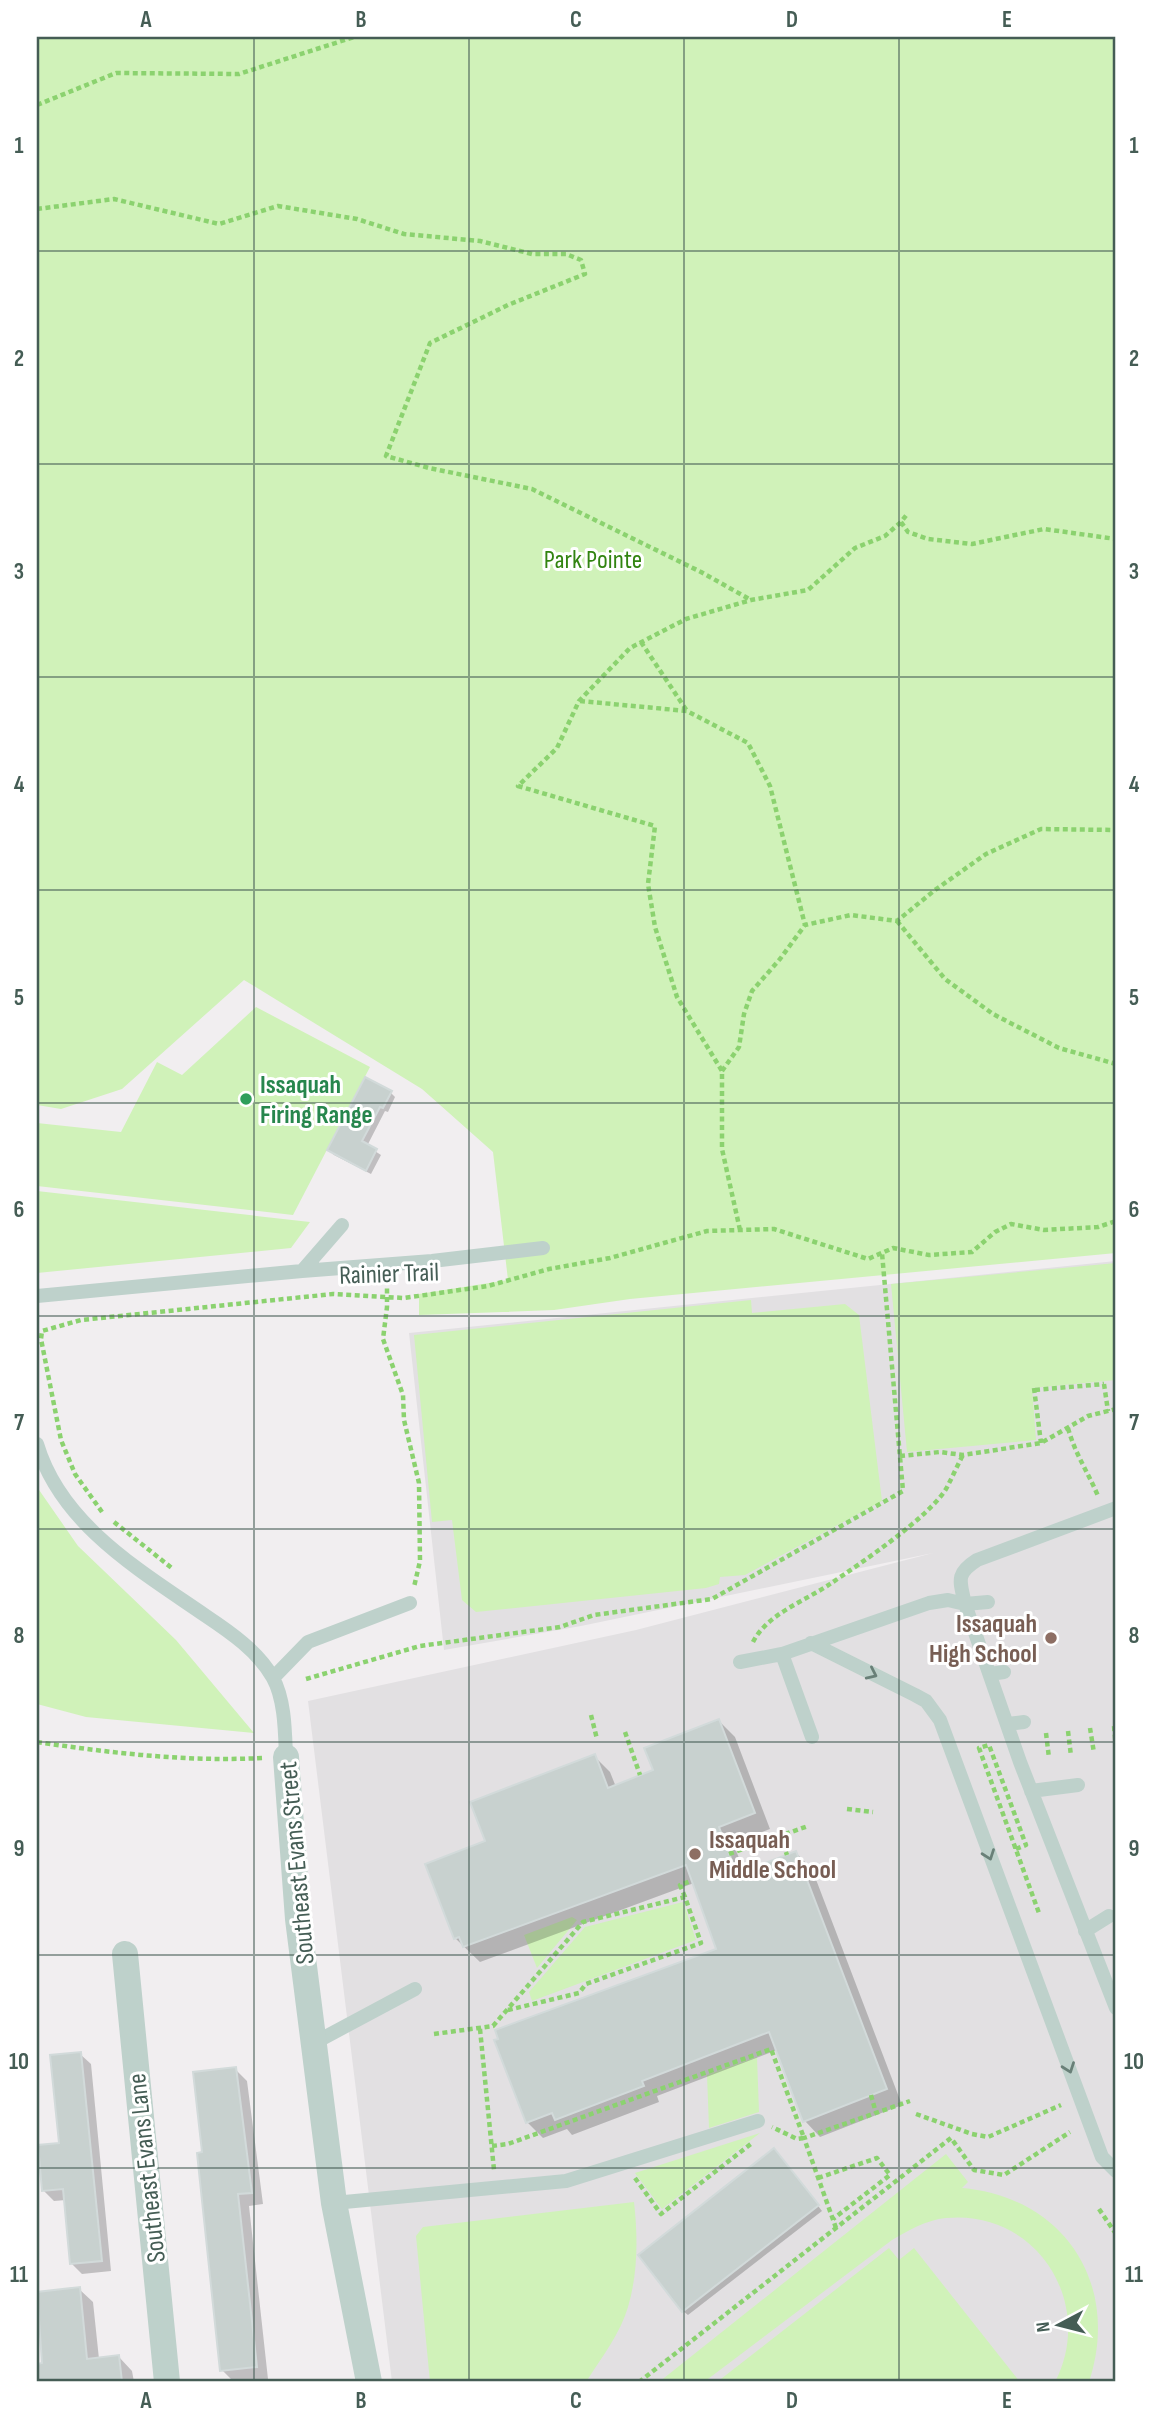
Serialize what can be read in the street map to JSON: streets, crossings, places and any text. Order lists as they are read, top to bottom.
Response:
{
  "streets": {
    "street": ["Southeast Evans Street", "Southeast Evans Lane"],
    "path": ["Rainier Trail"]
  },
  "parks": ["Park Pointe"],
  "places": ["Issaquah Firing Range", "Issaquah High School", "Issaquah Middle School"],
  "north": "left",
  "grid": {
    "columns": [
      "A",
      "B",
      "C",
      "D",
      "E"
    ],
    "rows": [
      "1",
      "2",
      "3",
      "4",
      "5",
      "6",
      "7",
      "8",
      "9",
      "10",
      "11"
    ]
  }
}
